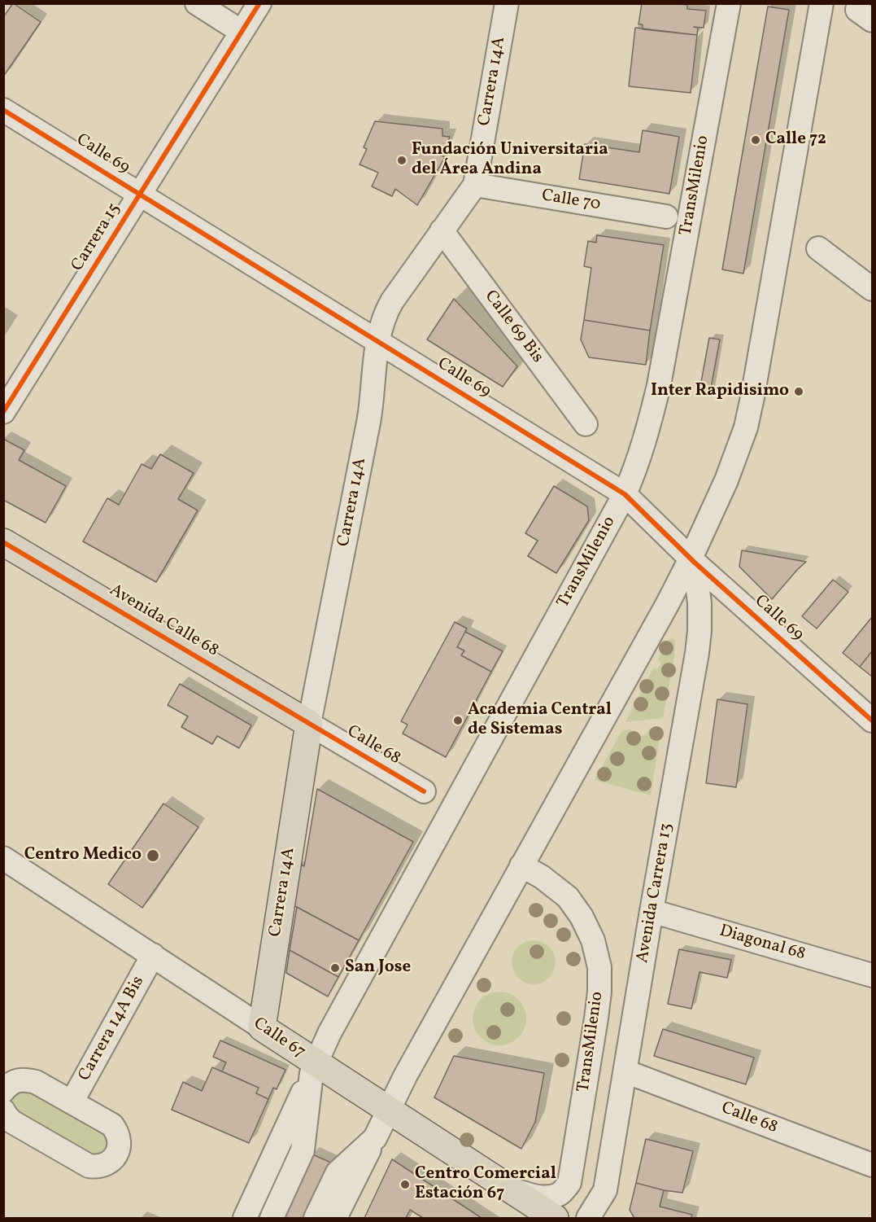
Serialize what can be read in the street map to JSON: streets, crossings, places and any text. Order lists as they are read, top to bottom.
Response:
{
  "streets": {
    "main road": ["Carrera 14A", "Avenida Calle 68", "Calle 67"],
    "street": [
      "Calle 69",
      "TransMilenio",
      "Calle 70",
      "Carrera 15",
      "Calle 69 Bis",
      "Calle 68",
      "Avenida Carrera 13",
      "Diagonal 68",
      "Carrera 14A Bis"
    ]
  },
  "crossings": [
    ["Carrera 14A", "Calle 69"],
    ["Carrera 14A", "Calle 70"],
    ["Carrera 14A", "Calle 69 Bis"],
    ["Carrera 14A", "Avenida Calle 68"],
    ["Carrera 14A", "Calle 68"],
    ["Carrera 14A", "Calle 67"],
    ["Calle 69", "TransMilenio"],
    ["Calle 69", "Carrera 15"],
    ["Calle 69", "Avenida Carrera 13"],
    ["TransMilenio", "Calle 67"],
    ["Avenida Calle 68", "Calle 68"],
    ["Calle 68", "Avenida Carrera 13"],
    ["Avenida Carrera 13", "Diagonal 68"],
    ["Carrera 14A Bis", "Calle 67"]
  ],
  "places": [
    "Calle 72",
    "Fundación Universitaria del Área Andina",
    "Inter Rapidisimo",
    "Academia Central de Sistemas",
    "Centro Medico",
    "San Jose",
    "Centro Comercial Estación 67"
  ]
}
